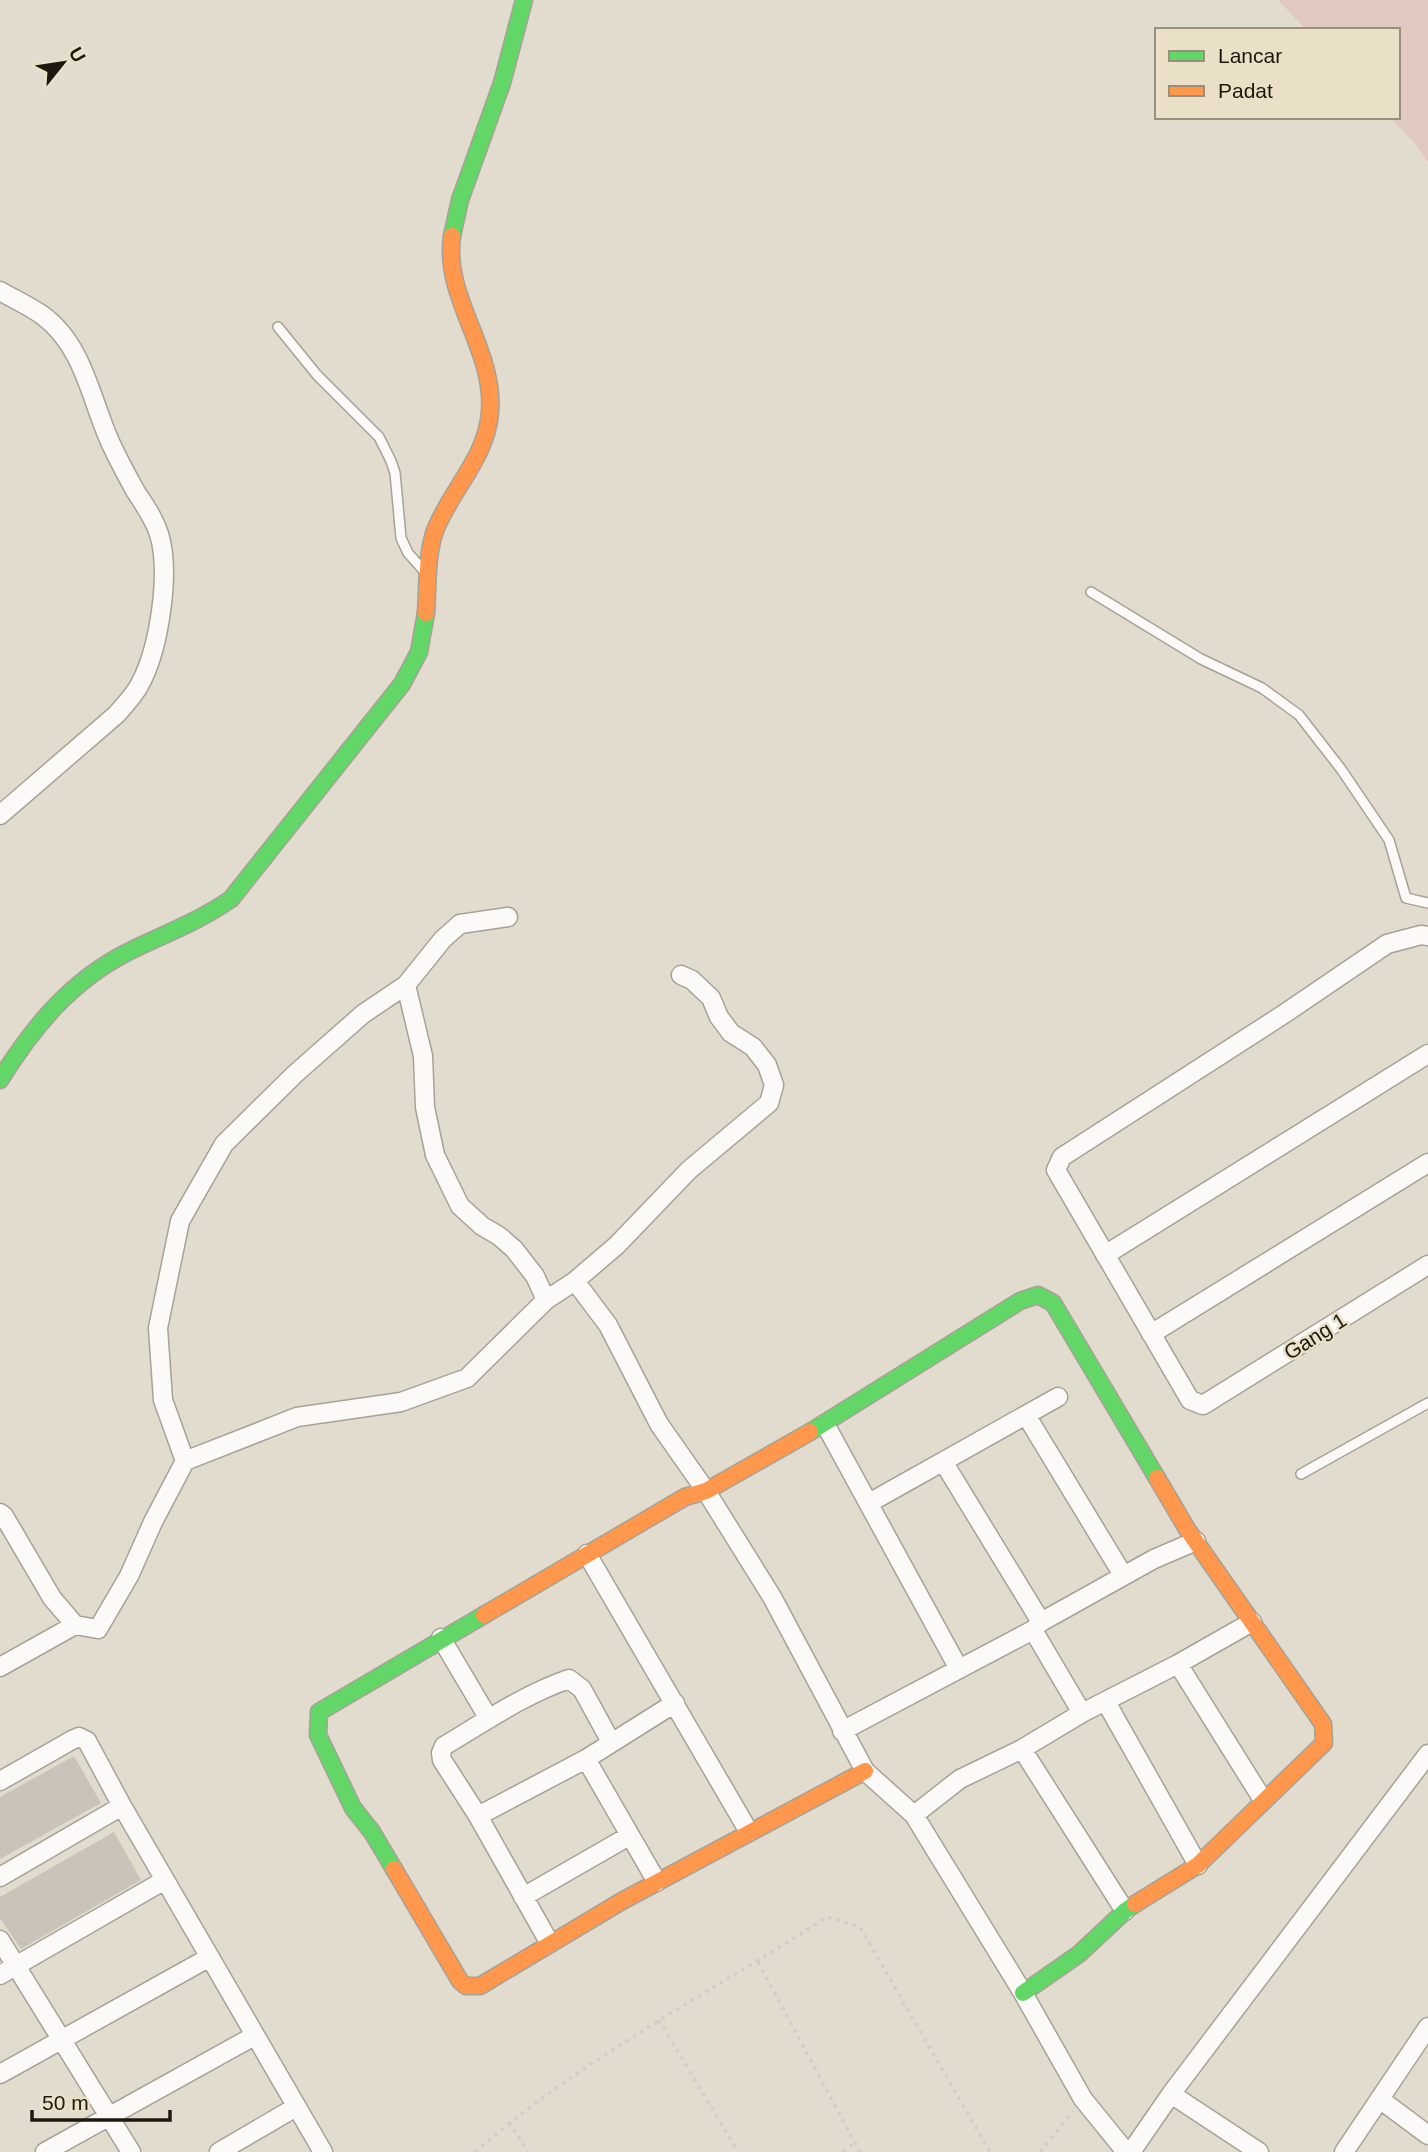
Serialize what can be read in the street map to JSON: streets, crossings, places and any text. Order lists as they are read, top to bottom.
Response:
{
  "streets": {
    "street": ["Gang 1"]
  },
  "legend": ["Lancar", "Padat"],
  "scale_bar": "50 m",
  "north": "top right"
}
